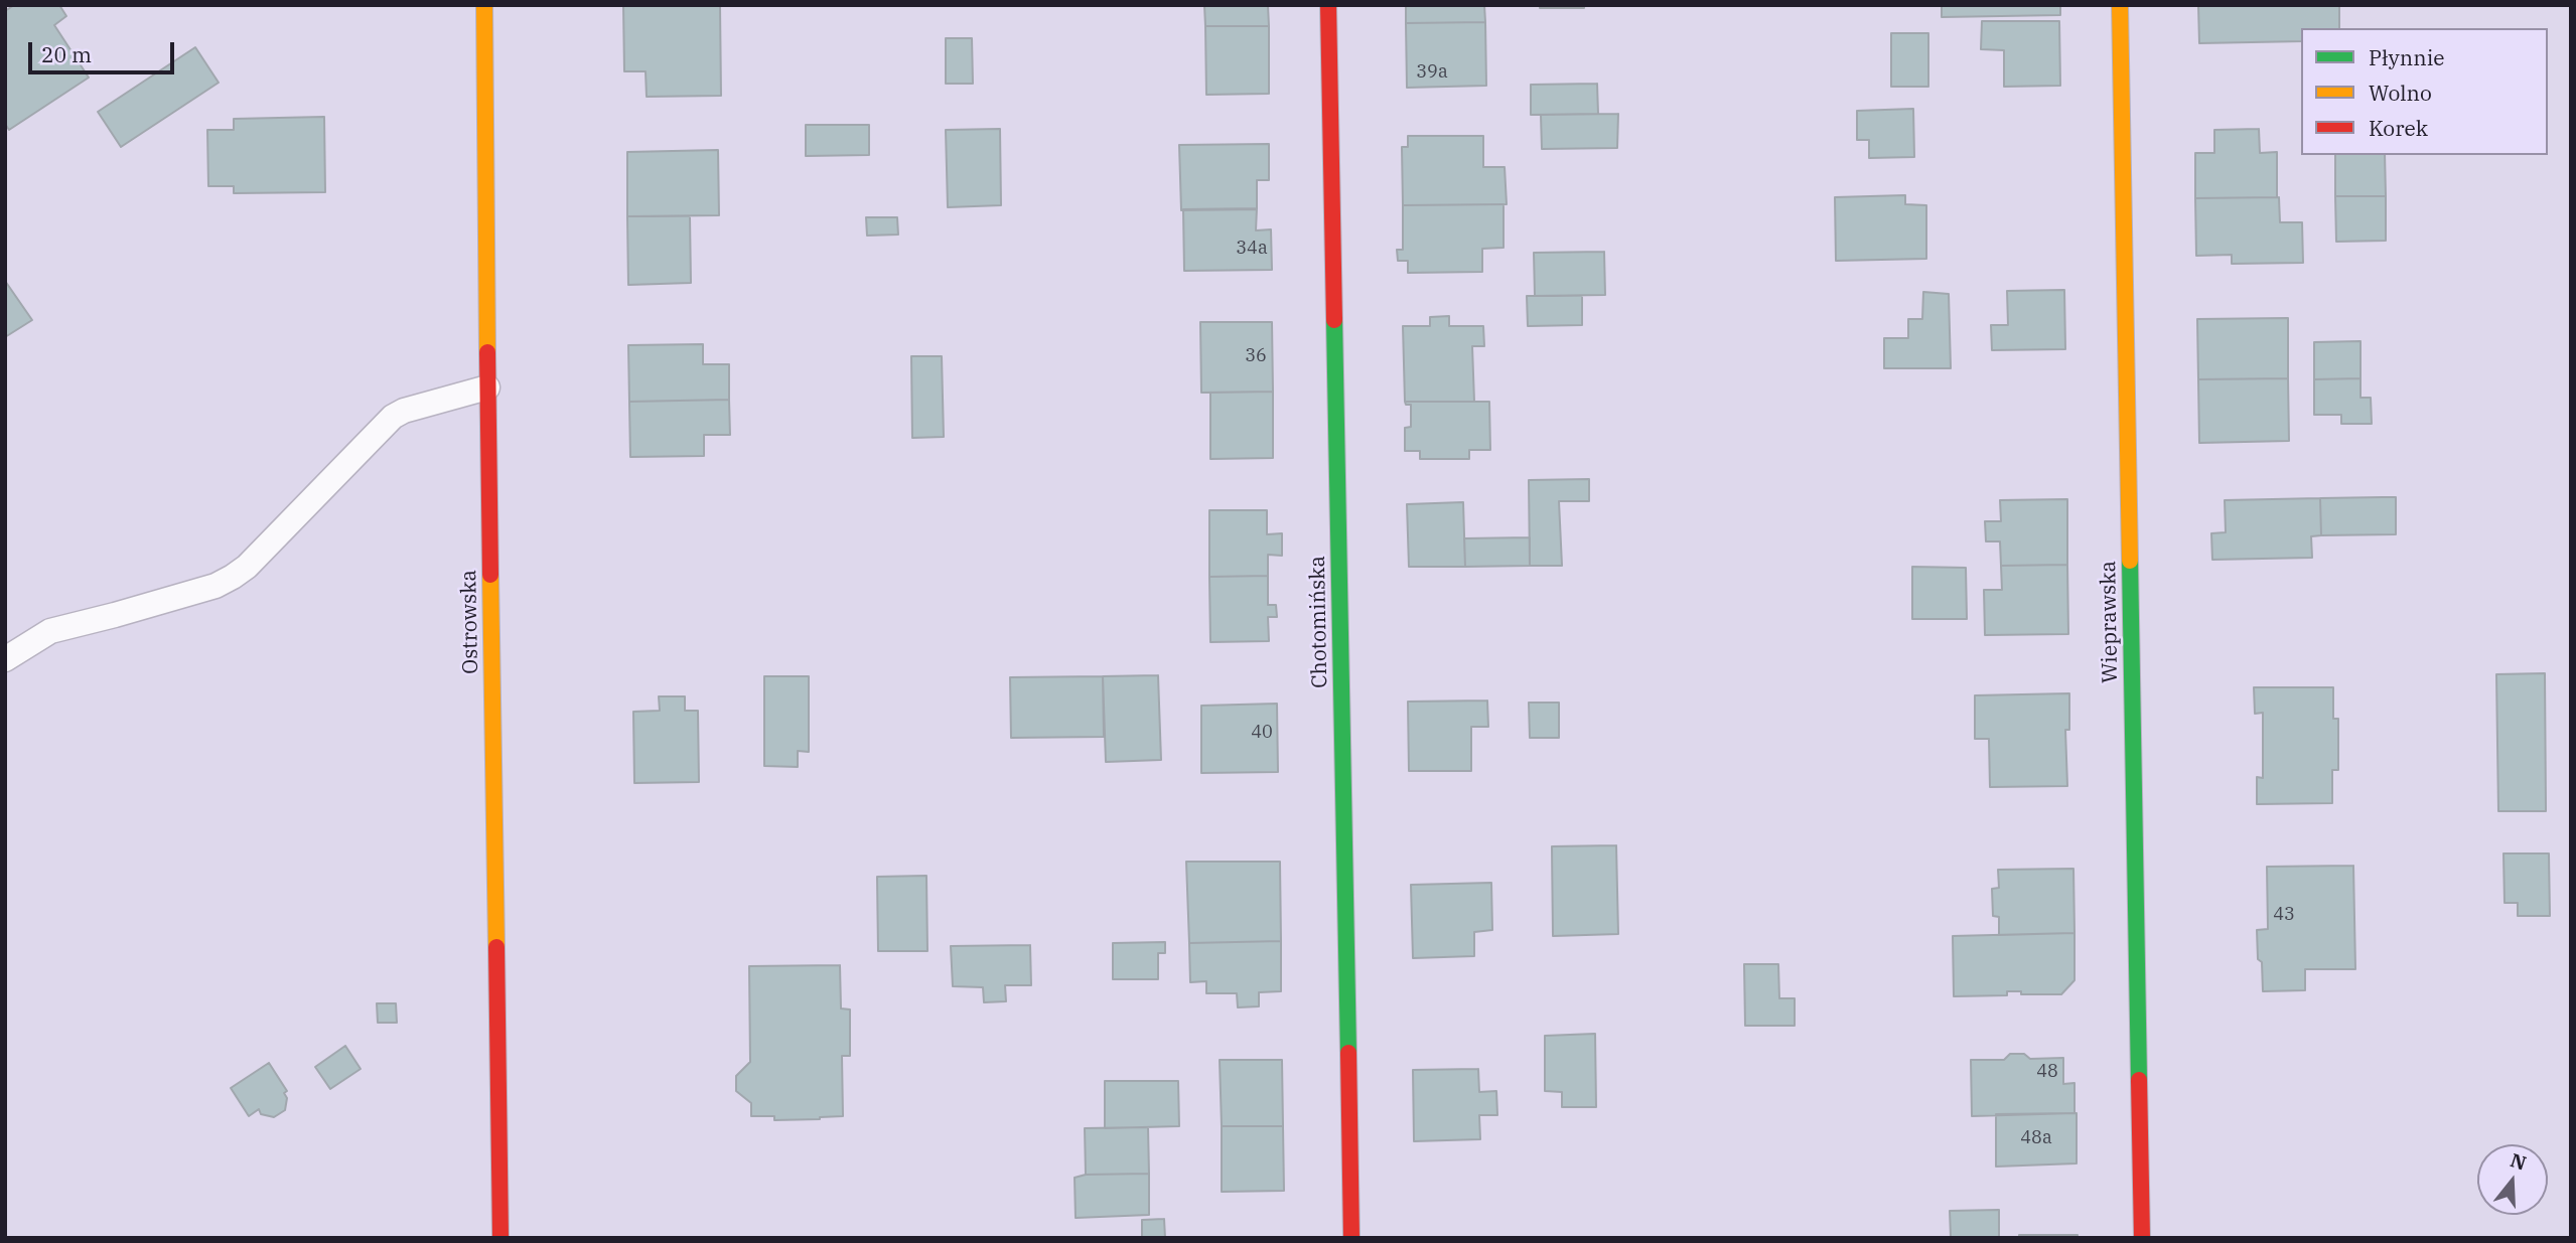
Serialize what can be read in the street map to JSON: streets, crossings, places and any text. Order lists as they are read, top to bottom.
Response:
{
  "streets": {
    "street": ["Ostrowska", "Chotomińska", "Wieprawska"]
  },
  "house_numbers": [
    "39a",
    "34a",
    "36",
    "40",
    "43",
    "48",
    "48a"
  ],
  "legend": ["Płynnie", "Wolno", "Korek"],
  "scale_bar": "20 m",
  "north": "top"
}
